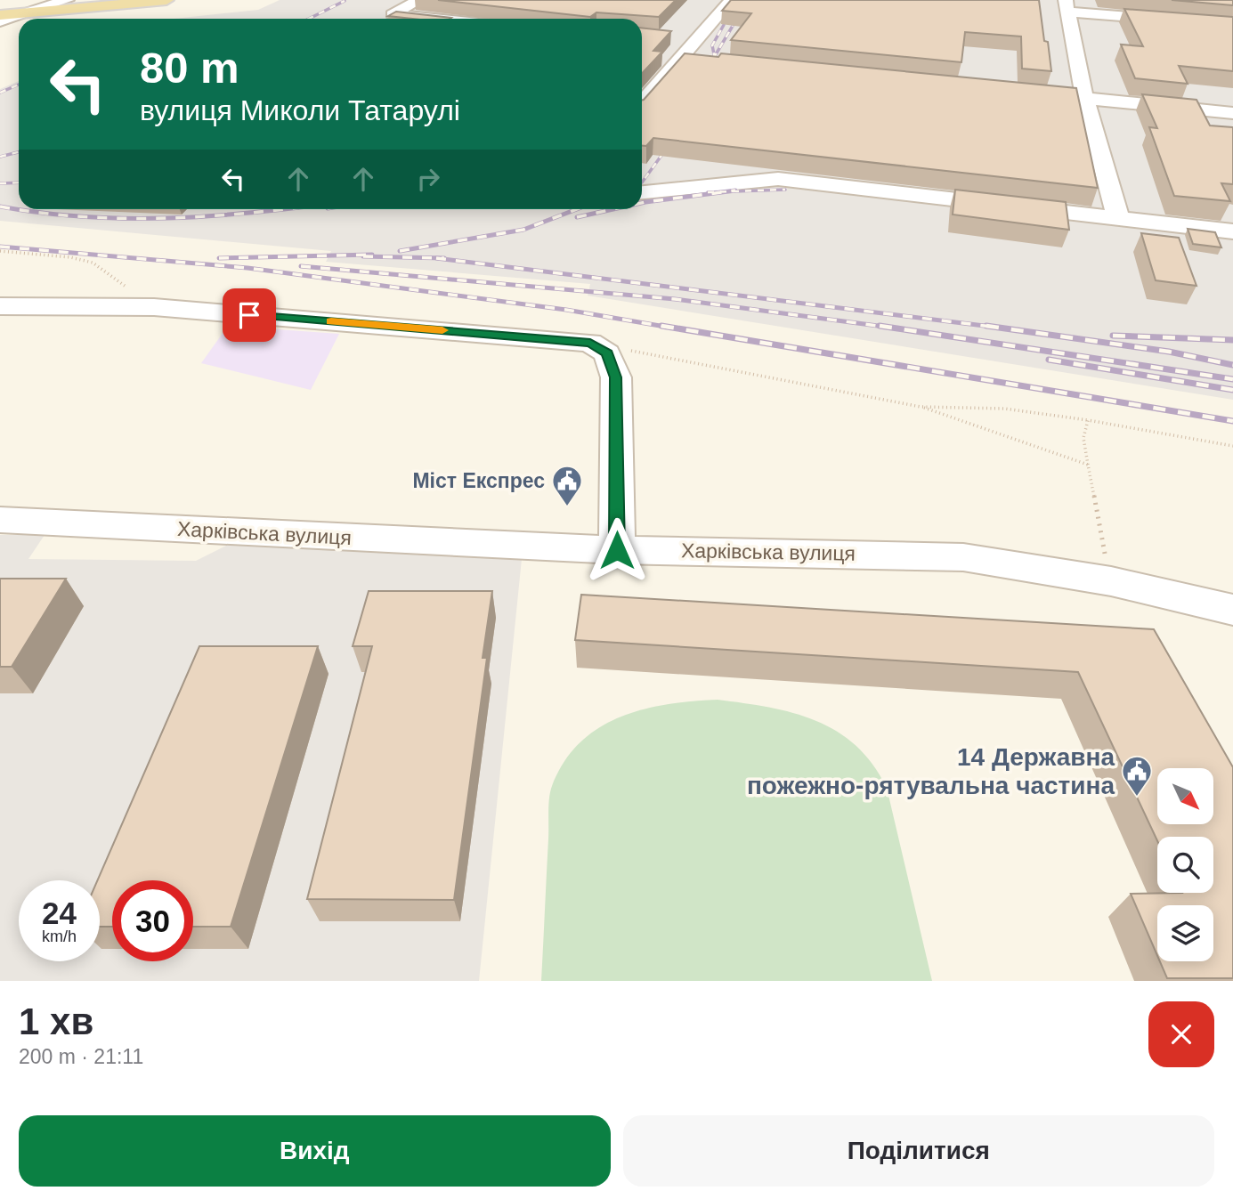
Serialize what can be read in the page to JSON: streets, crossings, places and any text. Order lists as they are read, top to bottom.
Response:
{
  "streets": {
    "street": ["Харківська вулиця"]
  },
  "places": {
    "public building": ["Міст Експрес", "14 Державна пожежно-рятувальна частина"]
  },
  "north": "bottom right",
  "page": {
    "turn": ["80 m", "вулиця Миколи Татарулі"],
    "speed": "24 km/h",
    "limit": "30",
    "heading": ["1 хв", "200 m · 21:11"],
    "buttons": ["Вихід", "Поділитися"]
  }
}
